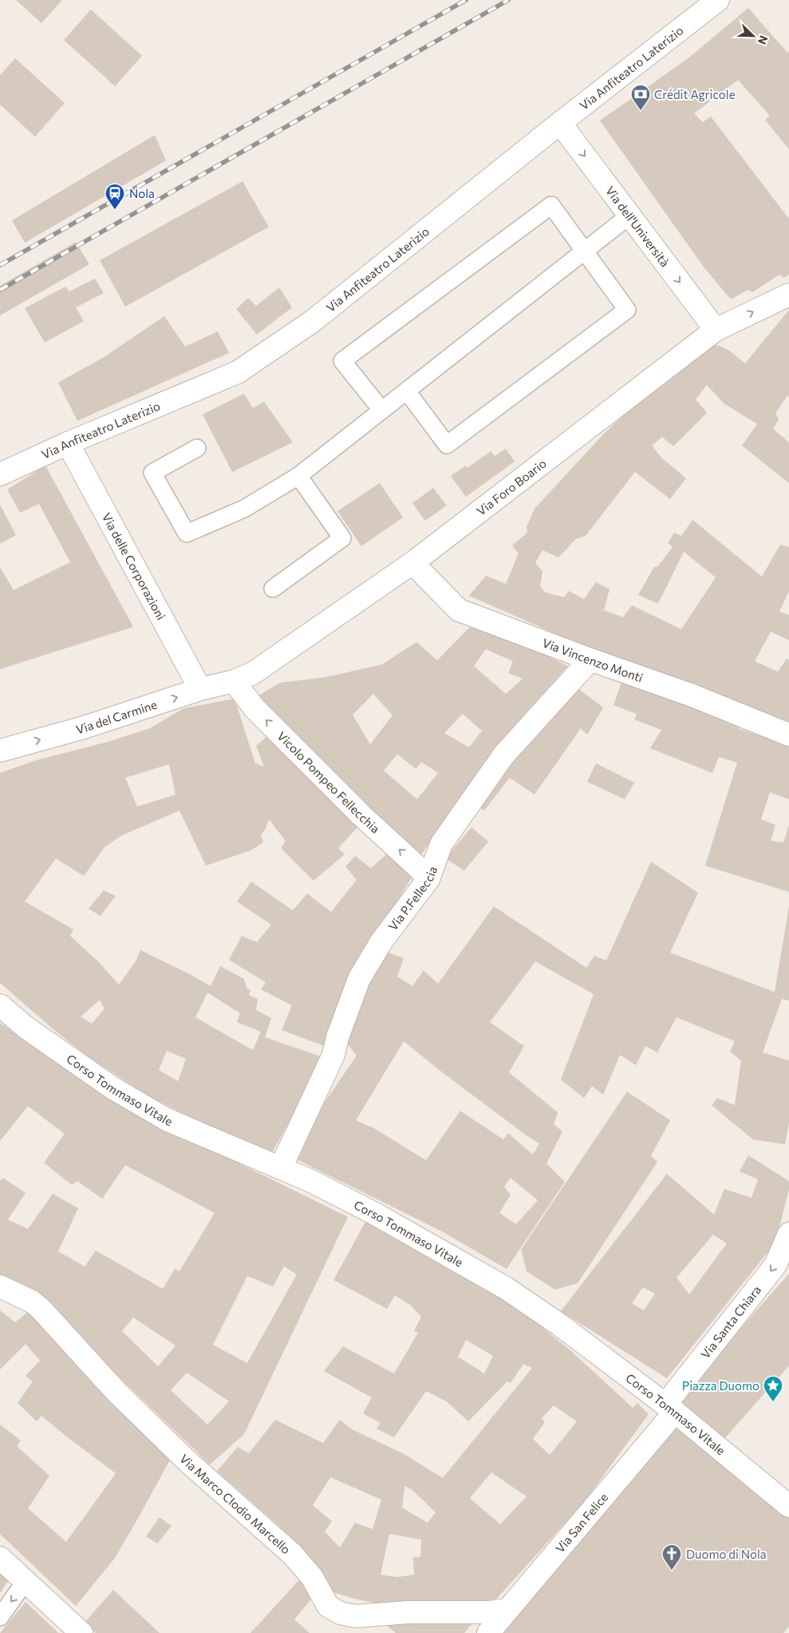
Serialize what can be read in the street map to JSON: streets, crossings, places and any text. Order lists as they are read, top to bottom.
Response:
{
  "streets": {
    "street": [
      "Via Anfiteatro Laterizio",
      "Via dell'Università",
      "Via Foro Boario",
      "Via delle Corporazioni",
      "Via Vincenzo Monti",
      "Via del Carmine",
      "Vicolo Pompeo Fellecchia",
      "Via P.Felleccia",
      "Corso Tommaso Vitale",
      "Via Santa Chiara",
      "Via Marco Clodio Marcello",
      "Via San Felice"
    ]
  },
  "crossings": [
    ["Via Anfiteatro Laterizio", "Via dell'Università"],
    ["Via Anfiteatro Laterizio", "Via delle Corporazioni"],
    ["Via dell'Università", "Via Foro Boario"],
    ["Via Foro Boario", "Via Vincenzo Monti"],
    ["Via Foro Boario", "Via del Carmine"],
    ["Via Foro Boario", "Vicolo Pompeo Fellecchia"],
    ["Via delle Corporazioni", "Via del Carmine"],
    ["Via Vincenzo Monti", "Via P.Felleccia"],
    ["Via del Carmine", "Vicolo Pompeo Fellecchia"],
    ["Vicolo Pompeo Fellecchia", "Via P.Felleccia"],
    ["Via P.Felleccia", "Corso Tommaso Vitale"],
    ["Corso Tommaso Vitale", "Via Santa Chiara"],
    ["Corso Tommaso Vitale", "Via San Felice"],
    ["Via Santa Chiara", "Via San Felice"],
    ["Via Marco Clodio Marcello", "Via San Felice"]
  ],
  "one_way": [
    "Via dell'Università",
    "Via del Carmine",
    "Vicolo Pompeo Fellecchia",
    "Via Santa Chiara"
  ],
  "places": {
    "bank": ["Crédit Agricole"],
    "station": ["Nola"],
    "place": ["Piazza Duomo"],
    "church": ["Duomo di Nola"]
  },
  "north": "bottom right"
}
